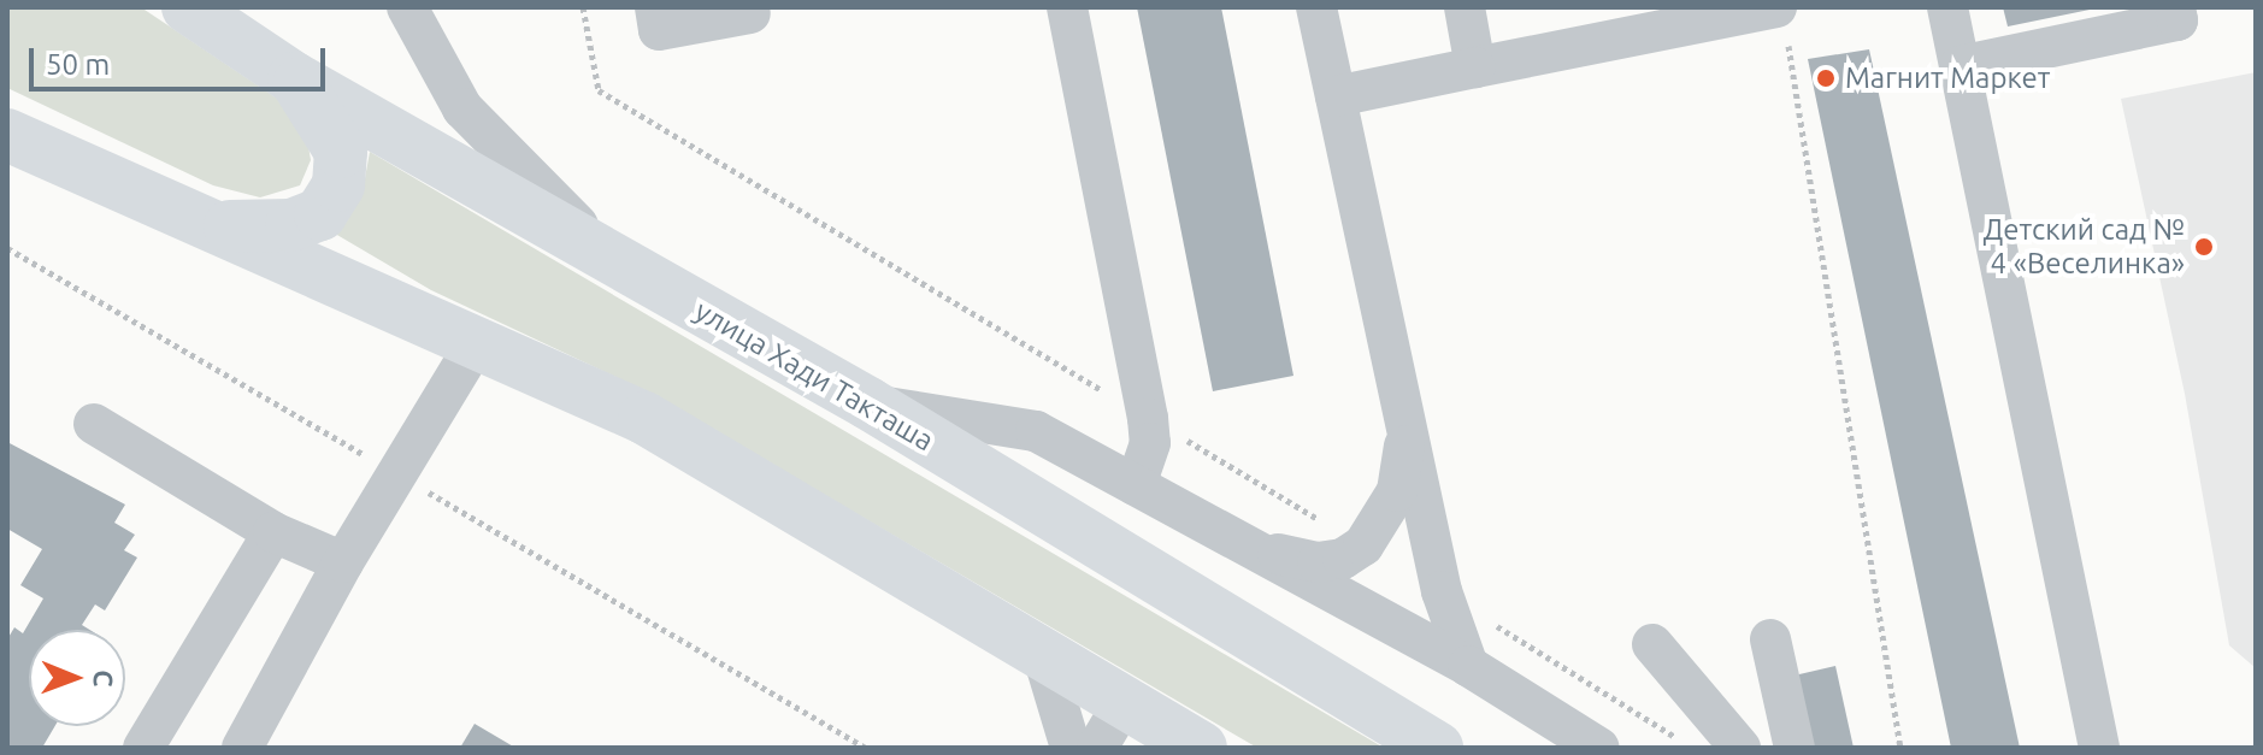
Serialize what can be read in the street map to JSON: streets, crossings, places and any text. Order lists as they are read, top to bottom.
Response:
{
  "streets": {
    "main road": ["улица Хади Такташа"]
  },
  "places": ["Магнит Маркет", "Детский сад № 4 «Веселинка»"],
  "scale_bar": "50 m",
  "north": "right"
}
